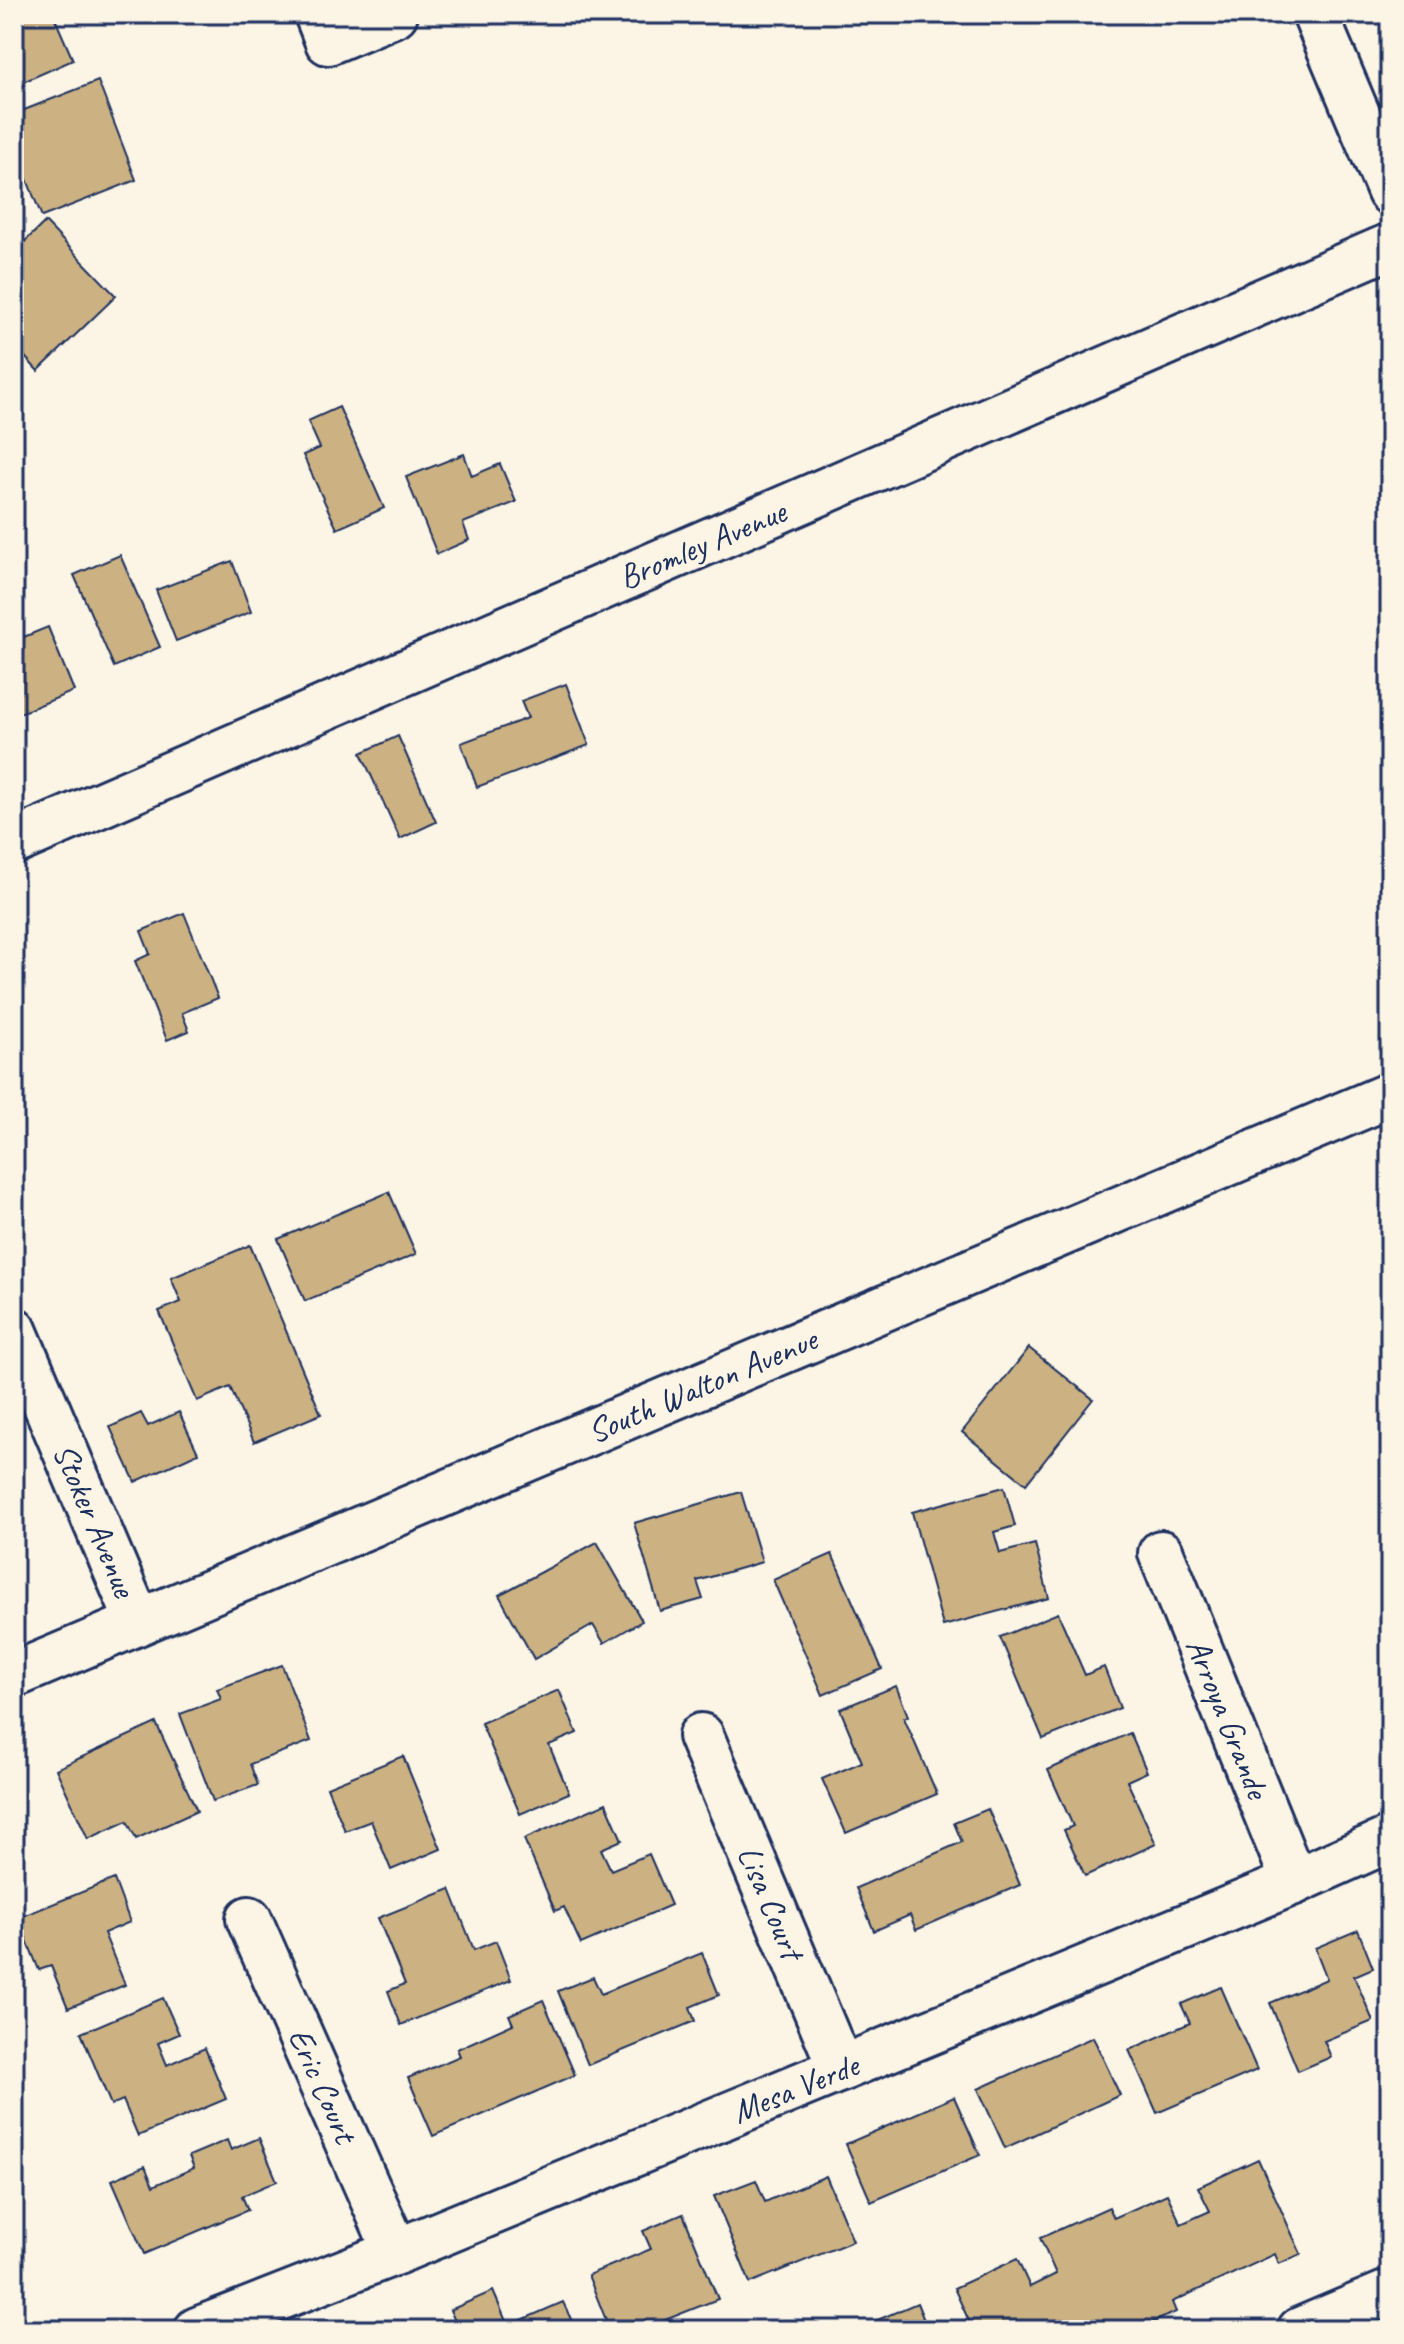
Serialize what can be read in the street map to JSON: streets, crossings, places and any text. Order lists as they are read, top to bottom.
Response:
{
  "streets": {
    "street": [
      "Bromley Avenue",
      "South Walton Avenue",
      "Stoker Avenue",
      "Arroya Grande",
      "Lisa Court",
      "Eric Court",
      "Mesa Verde"
    ]
  },
  "crossings": [
    ["South Walton Avenue", "Stoker Avenue"],
    ["Arroya Grande", "Mesa Verde"],
    ["Lisa Court", "Mesa Verde"],
    ["Eric Court", "Mesa Verde"]
  ]
}
